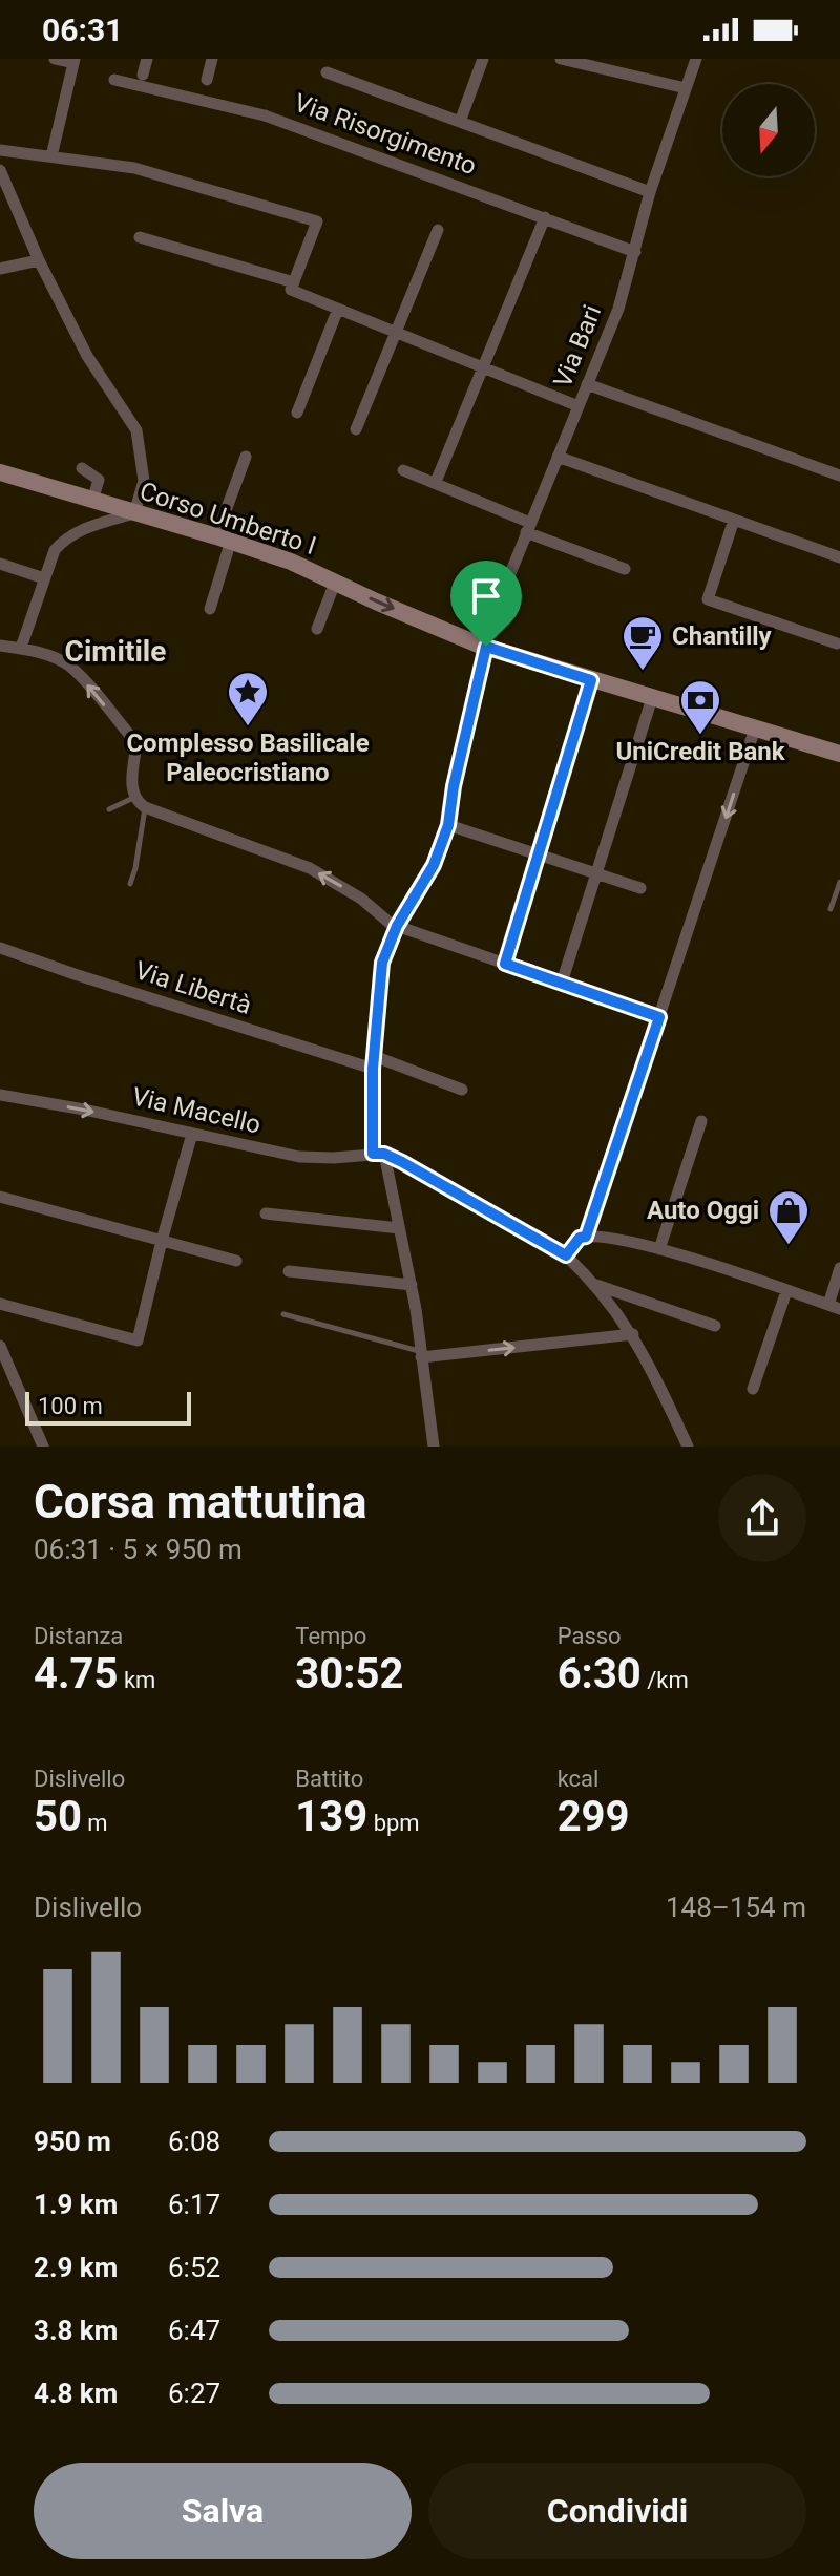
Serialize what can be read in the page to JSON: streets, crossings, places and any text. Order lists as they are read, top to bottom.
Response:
{
  "streets": {
    "main road": ["Corso Umberto I"],
    "street": [
      "Via Risorgimento",
      "Via Bari",
      "Via Libertà",
      "Via Macello"
    ]
  },
  "crossings": [
    ["Via Risorgimento", "Via Bari"],
    ["Via Bari", "Corso Umberto I"],
    ["Via Bari", "Via Libertà"],
    ["Via Bari", "Via Macello"]
  ],
  "districts": ["Cimitile"],
  "places": {
    "cafe": ["Chantilly"],
    "place": ["Complesso Basilicale Paleocristiano"],
    "bank": ["UniCredit Bank"],
    "shop": ["Auto Oggi"]
  },
  "scale_bar": "100 m",
  "north": "bottom",
  "page": {
    "status": "06:31",
    "scale": "100 m",
    "heading": ["Corsa mattutina", "06:31 · 5 × 950 m"],
    "stats": [
      ["Distanza", "4.75 km"],
      ["Tempo", "30:52"],
      ["Passo", "6:30 /km"],
      ["Dislivello", "50 m"],
      ["Battito", "139 bpm"],
      ["kcal", "299"]
    ],
    "chart": ["Dislivello", "148–154 m"],
    "list": [
      {
        "name": "950 m",
        "note": "6:08"
      },
      {
        "name": "1.9 km",
        "note": "6:17"
      },
      {
        "name": "2.9 km",
        "note": "6:52"
      },
      {
        "name": "3.8 km",
        "note": "6:47"
      },
      {
        "name": "4.8 km",
        "note": "6:27"
      }
    ],
    "buttons": ["Salva", "Condividi"]
  }
}
